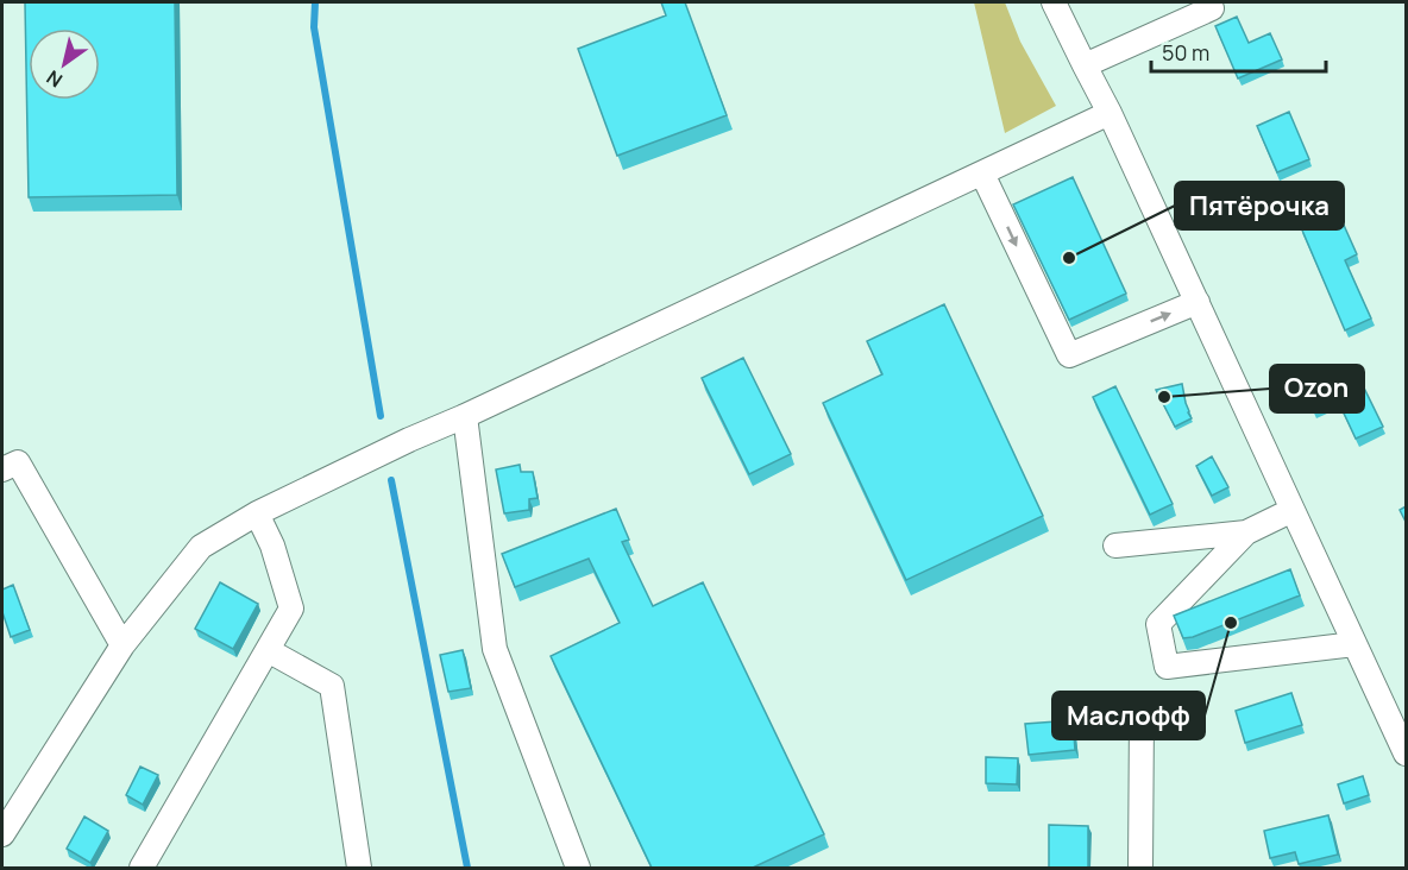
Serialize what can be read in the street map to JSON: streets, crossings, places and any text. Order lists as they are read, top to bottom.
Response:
{
  "places": ["Пятёрочка", "Ozon", "Маслофф"],
  "scale_bar": "50 m",
  "north": "bottom left"
}
